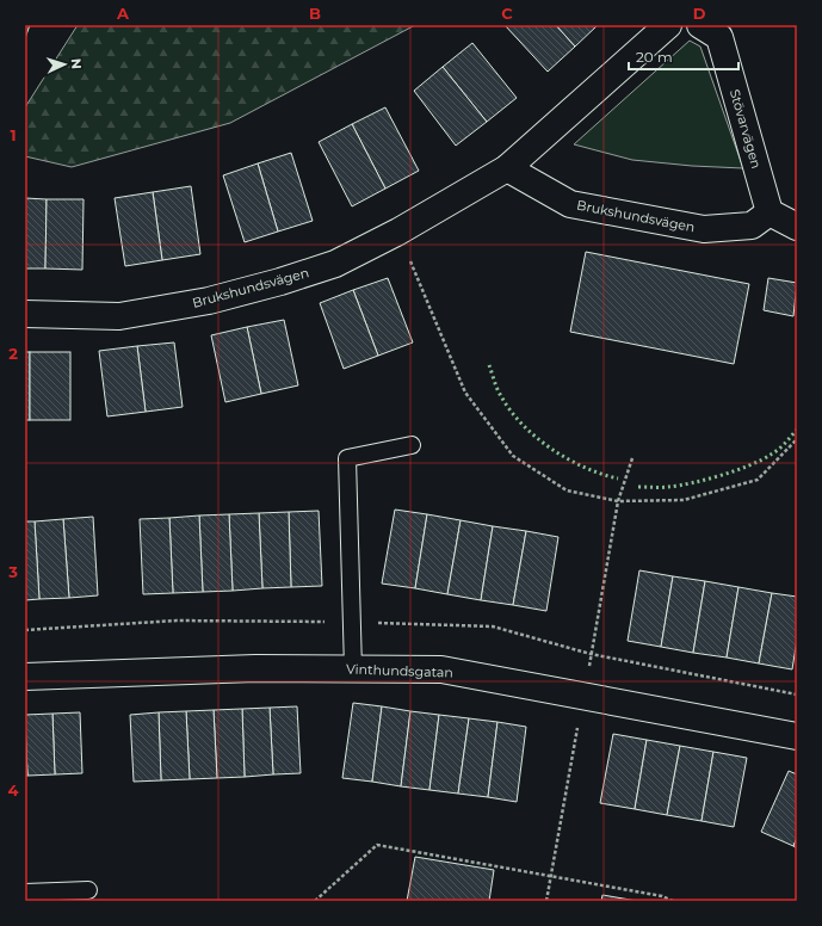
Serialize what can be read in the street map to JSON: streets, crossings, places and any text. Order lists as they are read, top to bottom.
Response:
{
  "streets": {
    "street": ["Stövarvägen", "Brukshundsvägen", "Vinthundsgatan"]
  },
  "crossings": [
    ["Stövarvägen", "Brukshundsvägen"]
  ],
  "scale_bar": "20 m",
  "north": "right",
  "grid": {
    "columns": [
      "A",
      "B",
      "C",
      "D"
    ],
    "rows": [
      "1",
      "2",
      "3",
      "4"
    ]
  }
}
